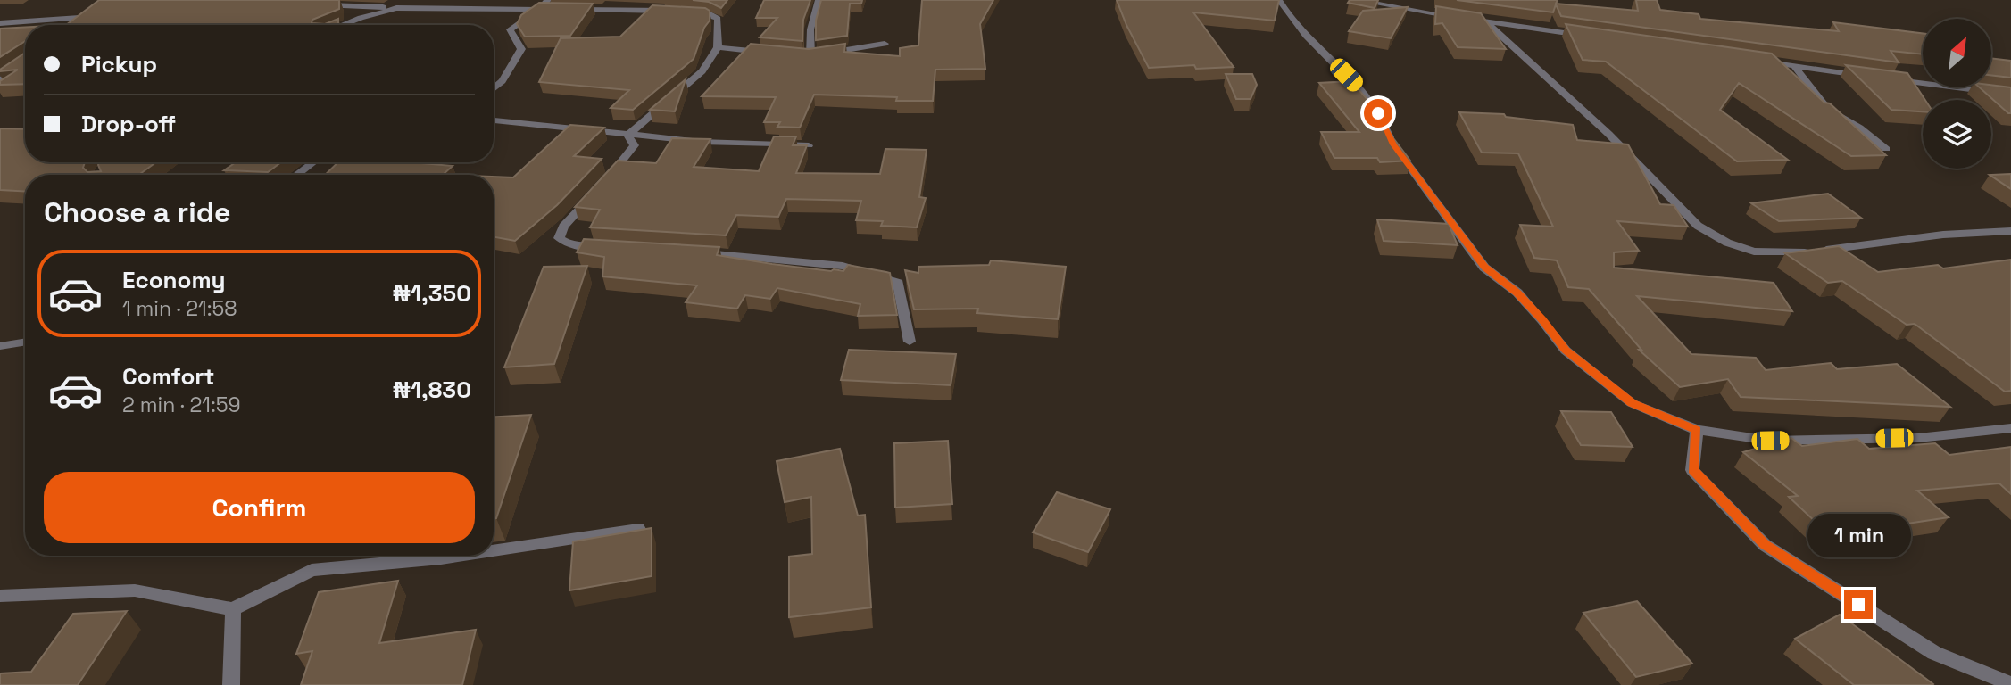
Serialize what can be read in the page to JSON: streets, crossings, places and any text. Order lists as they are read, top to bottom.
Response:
{
  "north": "top right",
  "page": {
    "banner": ["Pickup", "Drop-off"],
    "heading": "Choose a ride",
    "list": [
      {
        "name": "Economy",
        "note": "1 min · 21:58",
        "value": "₦1,350"
      },
      {
        "name": "Comfort",
        "note": "2 min · 21:59",
        "value": "₦1,830"
      }
    ],
    "buttons": "Confirm",
    "bubble": "1 min"
  }
}
